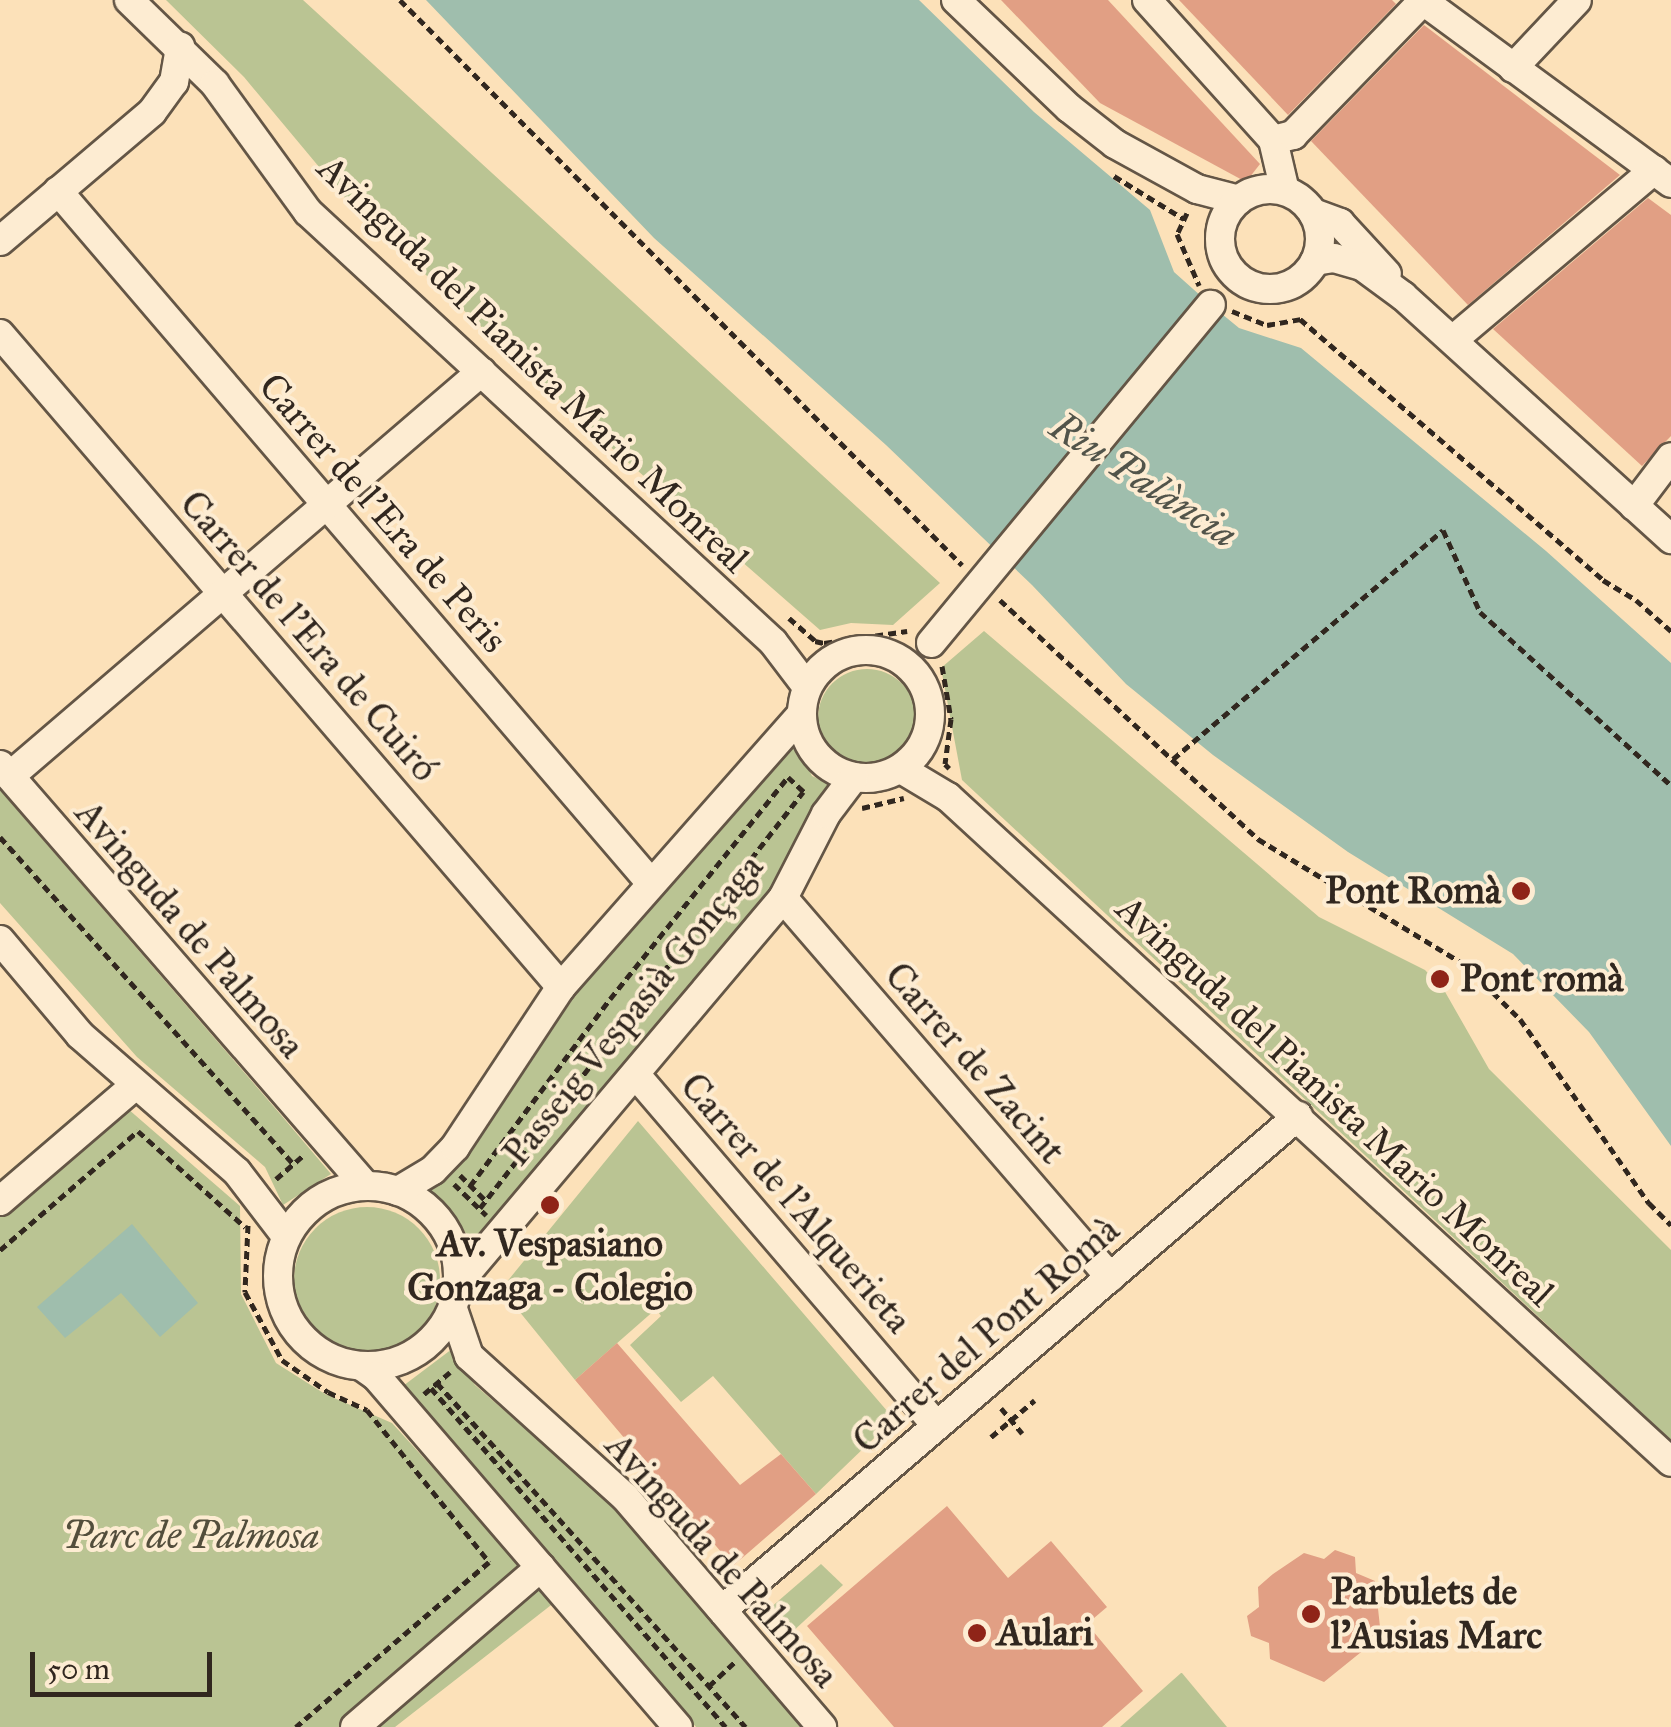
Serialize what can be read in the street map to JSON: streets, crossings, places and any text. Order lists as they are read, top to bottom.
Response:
{
  "streets": {
    "street": [
      "Avinguda del Pianista Mario Monreal",
      "Carrer de l'Era de Peris",
      "Carrer de l'Era de Cuiró",
      "Avinguda de Palmosa",
      "Passeig Vespasià Gonçaga",
      "Carrer de Zacint",
      "Carrer de l’Alquerieta",
      "Carrer del Pont Romà"
    ]
  },
  "crossings": [
    ["Avinguda del Pianista Mario Monreal", "Passeig Vespasià Gonçaga"],
    ["Avinguda del Pianista Mario Monreal", "Carrer del Pont Romà"],
    ["Carrer de l'Era de Peris", "Passeig Vespasià Gonçaga"],
    ["Carrer de l'Era de Cuiró", "Passeig Vespasià Gonçaga"],
    ["Avinguda de Palmosa", "Passeig Vespasià Gonçaga"],
    ["Avinguda de Palmosa", "Carrer del Pont Romà"],
    ["Passeig Vespasià Gonçaga", "Carrer de Zacint"],
    ["Passeig Vespasià Gonçaga", "Carrer de l’Alquerieta"],
    ["Carrer de Zacint", "Carrer del Pont Romà"],
    ["Carrer de l’Alquerieta", "Carrer del Pont Romà"]
  ],
  "water": ["Riu Palància"],
  "parks": ["Parc de Palmosa"],
  "places": [
    "Pont Romà",
    "Pont romà",
    "Av. Vespasiano Gonzaga - Colegio",
    "Parbulets de l'Ausias Marc",
    "Aulari"
  ],
  "scale_bar": "50 m"
}
